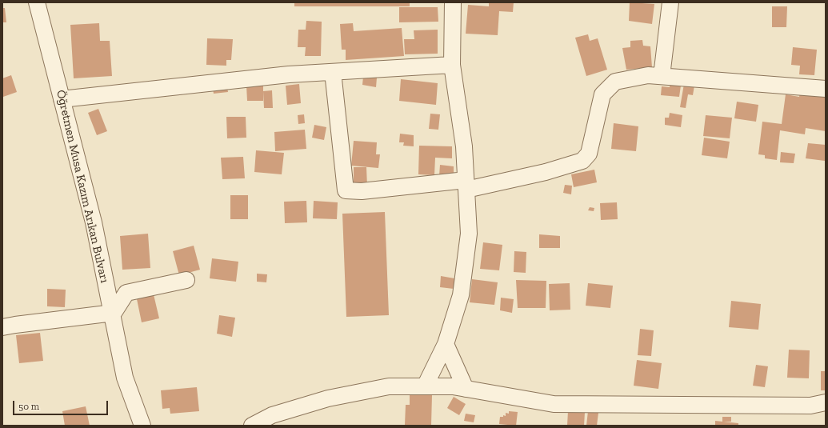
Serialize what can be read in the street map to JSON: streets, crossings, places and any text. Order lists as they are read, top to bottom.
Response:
{
  "streets": {
    "street": ["Öğretmen Musa Kazım Arıkan Bulvarı"]
  },
  "scale_bar": "50 m"
}
